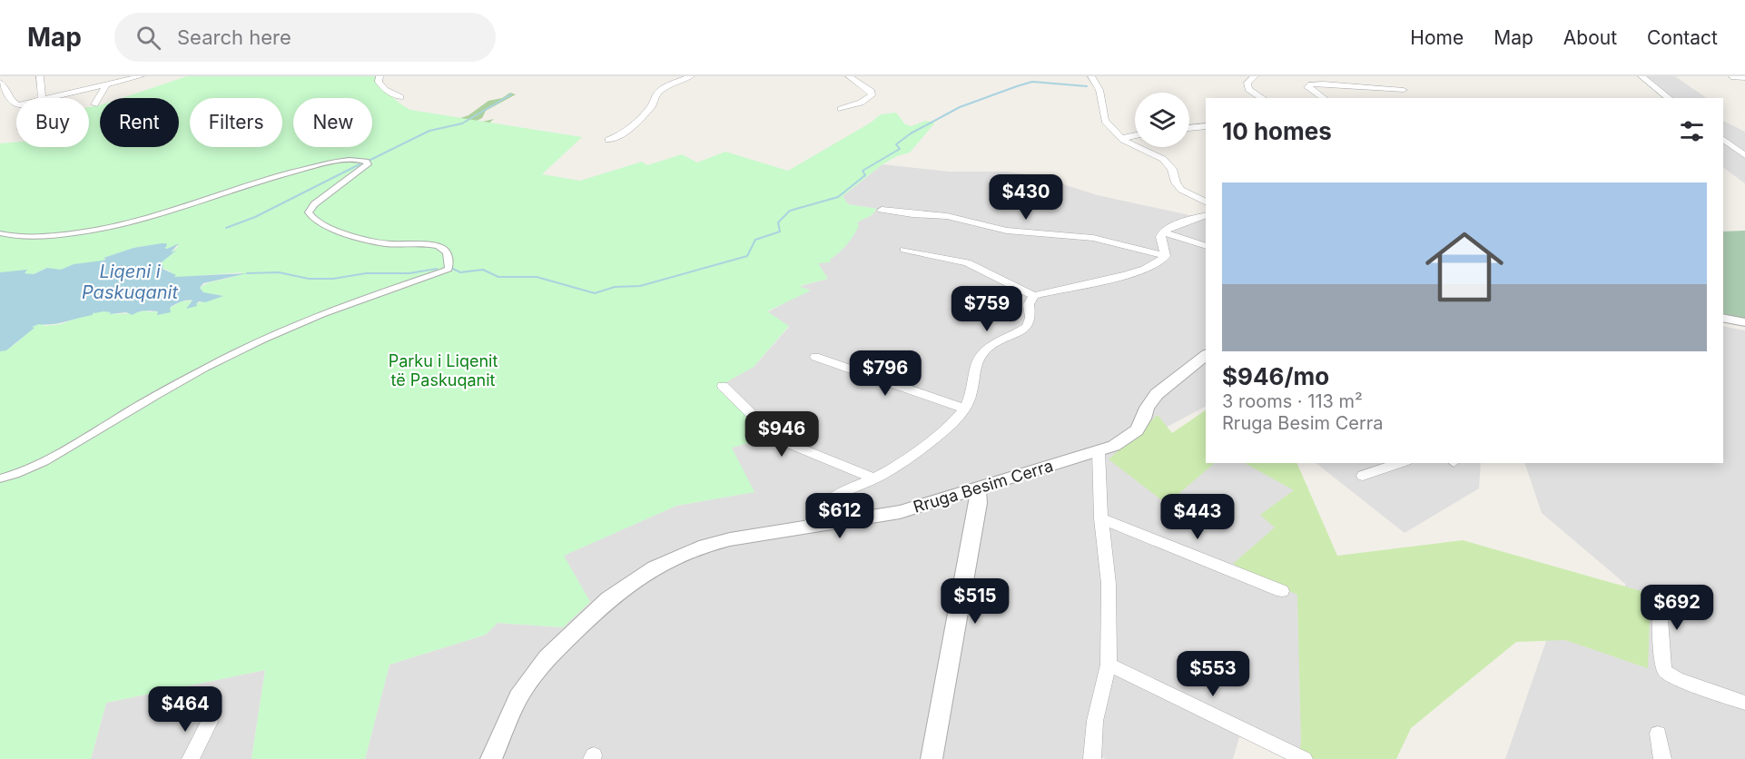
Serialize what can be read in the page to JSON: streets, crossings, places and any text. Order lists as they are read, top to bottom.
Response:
{
  "streets": {
    "street": ["Rruga Besim Cerra"]
  },
  "water": ["Liqeni i Paskuqanit"],
  "parks": ["Parku i Liqenit të Paskuqanit"],
  "page": {
    "header": "Map",
    "search": "Search here",
    "nav": [
      "Home",
      "Map",
      "About",
      "Contact"
    ],
    "chip": [
      "Buy",
      "Rent",
      "Filters",
      "New"
    ],
    "heading": "10 homes",
    "list": [
      {
        "name": "$946/mo",
        "note": "3 rooms · 113 m² · Rruga Besim Cerra"
      }
    ],
    "price": [
      "$430",
      "$759",
      "$796",
      "$946",
      "$612",
      "$443",
      "$515",
      "$692",
      "$553",
      "$464"
    ]
  }
}
